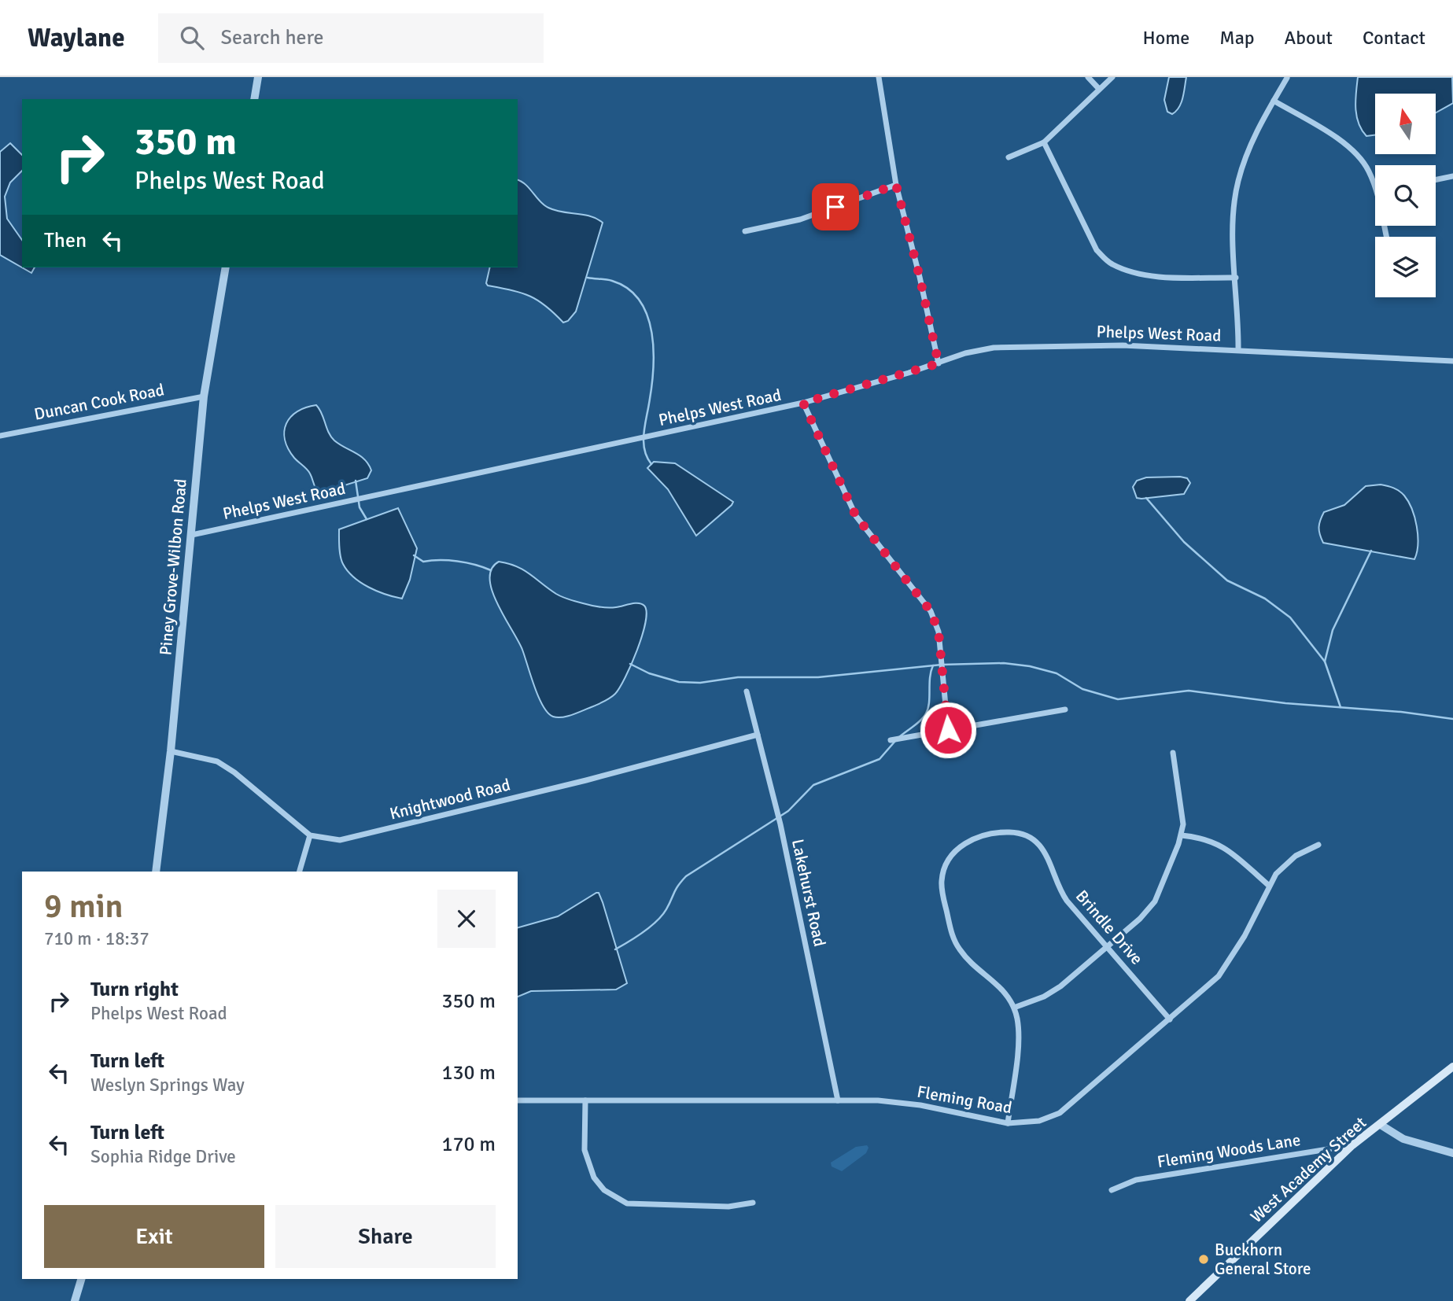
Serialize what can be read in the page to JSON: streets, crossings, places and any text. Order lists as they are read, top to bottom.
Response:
{
  "streets": {
    "main road": ["West Academy Street"],
    "street": [
      "Phelps West Road",
      "Duncan Cook Road",
      "Piney Grove-Wilbon Road",
      "Knightwood Road",
      "Lakehurst Road",
      "Brindle Drive",
      "Fleming Road",
      "Fleming Woods Lane"
    ]
  },
  "crossings": [
    ["Phelps West Road", "Piney Grove-Wilbon Road"],
    ["Duncan Cook Road", "Piney Grove-Wilbon Road"],
    ["Knightwood Road", "Lakehurst Road"],
    ["Lakehurst Road", "Fleming Road"],
    ["Brindle Drive", "Fleming Road"],
    ["Fleming Woods Lane", "West Academy Street"]
  ],
  "places": ["Buckhorn General Store"],
  "north": "top",
  "page": {
    "header": "Waylane",
    "search": "Search here",
    "nav": [
      "Home",
      "Map",
      "About",
      "Contact"
    ],
    "turn": ["350 m", "Phelps West Road"],
    "then": "Then",
    "heading": ["9 min", "710 m · 18:37"],
    "list": [
      {
        "name": "Turn right",
        "note": "Phelps West Road",
        "value": "350 m"
      },
      {
        "name": "Turn left",
        "note": "Weslyn Springs Way",
        "value": "130 m"
      },
      {
        "name": "Turn left",
        "note": "Sophia Ridge Drive",
        "value": "170 m"
      }
    ],
    "buttons": ["Exit", "Share"]
  }
}
